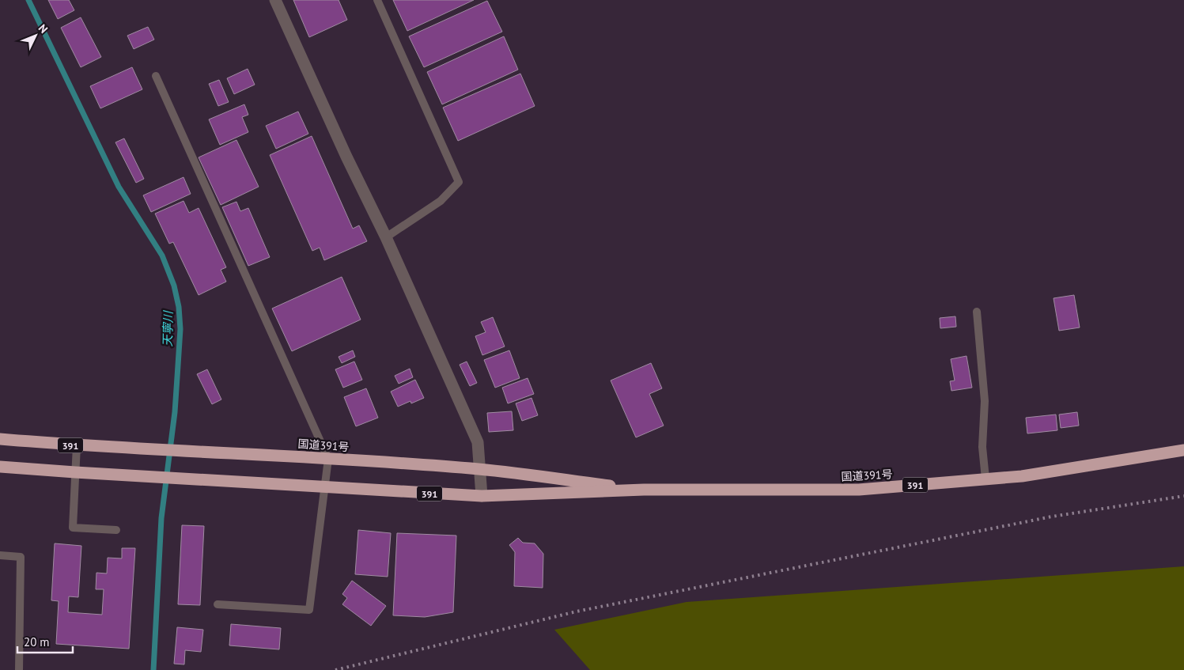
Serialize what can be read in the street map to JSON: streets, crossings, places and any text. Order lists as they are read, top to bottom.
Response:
{
  "streets": {
    "highway": ["391", "国道391号"]
  },
  "water": ["天寧川"],
  "scale_bar": "20 m",
  "north": "top right"
}
